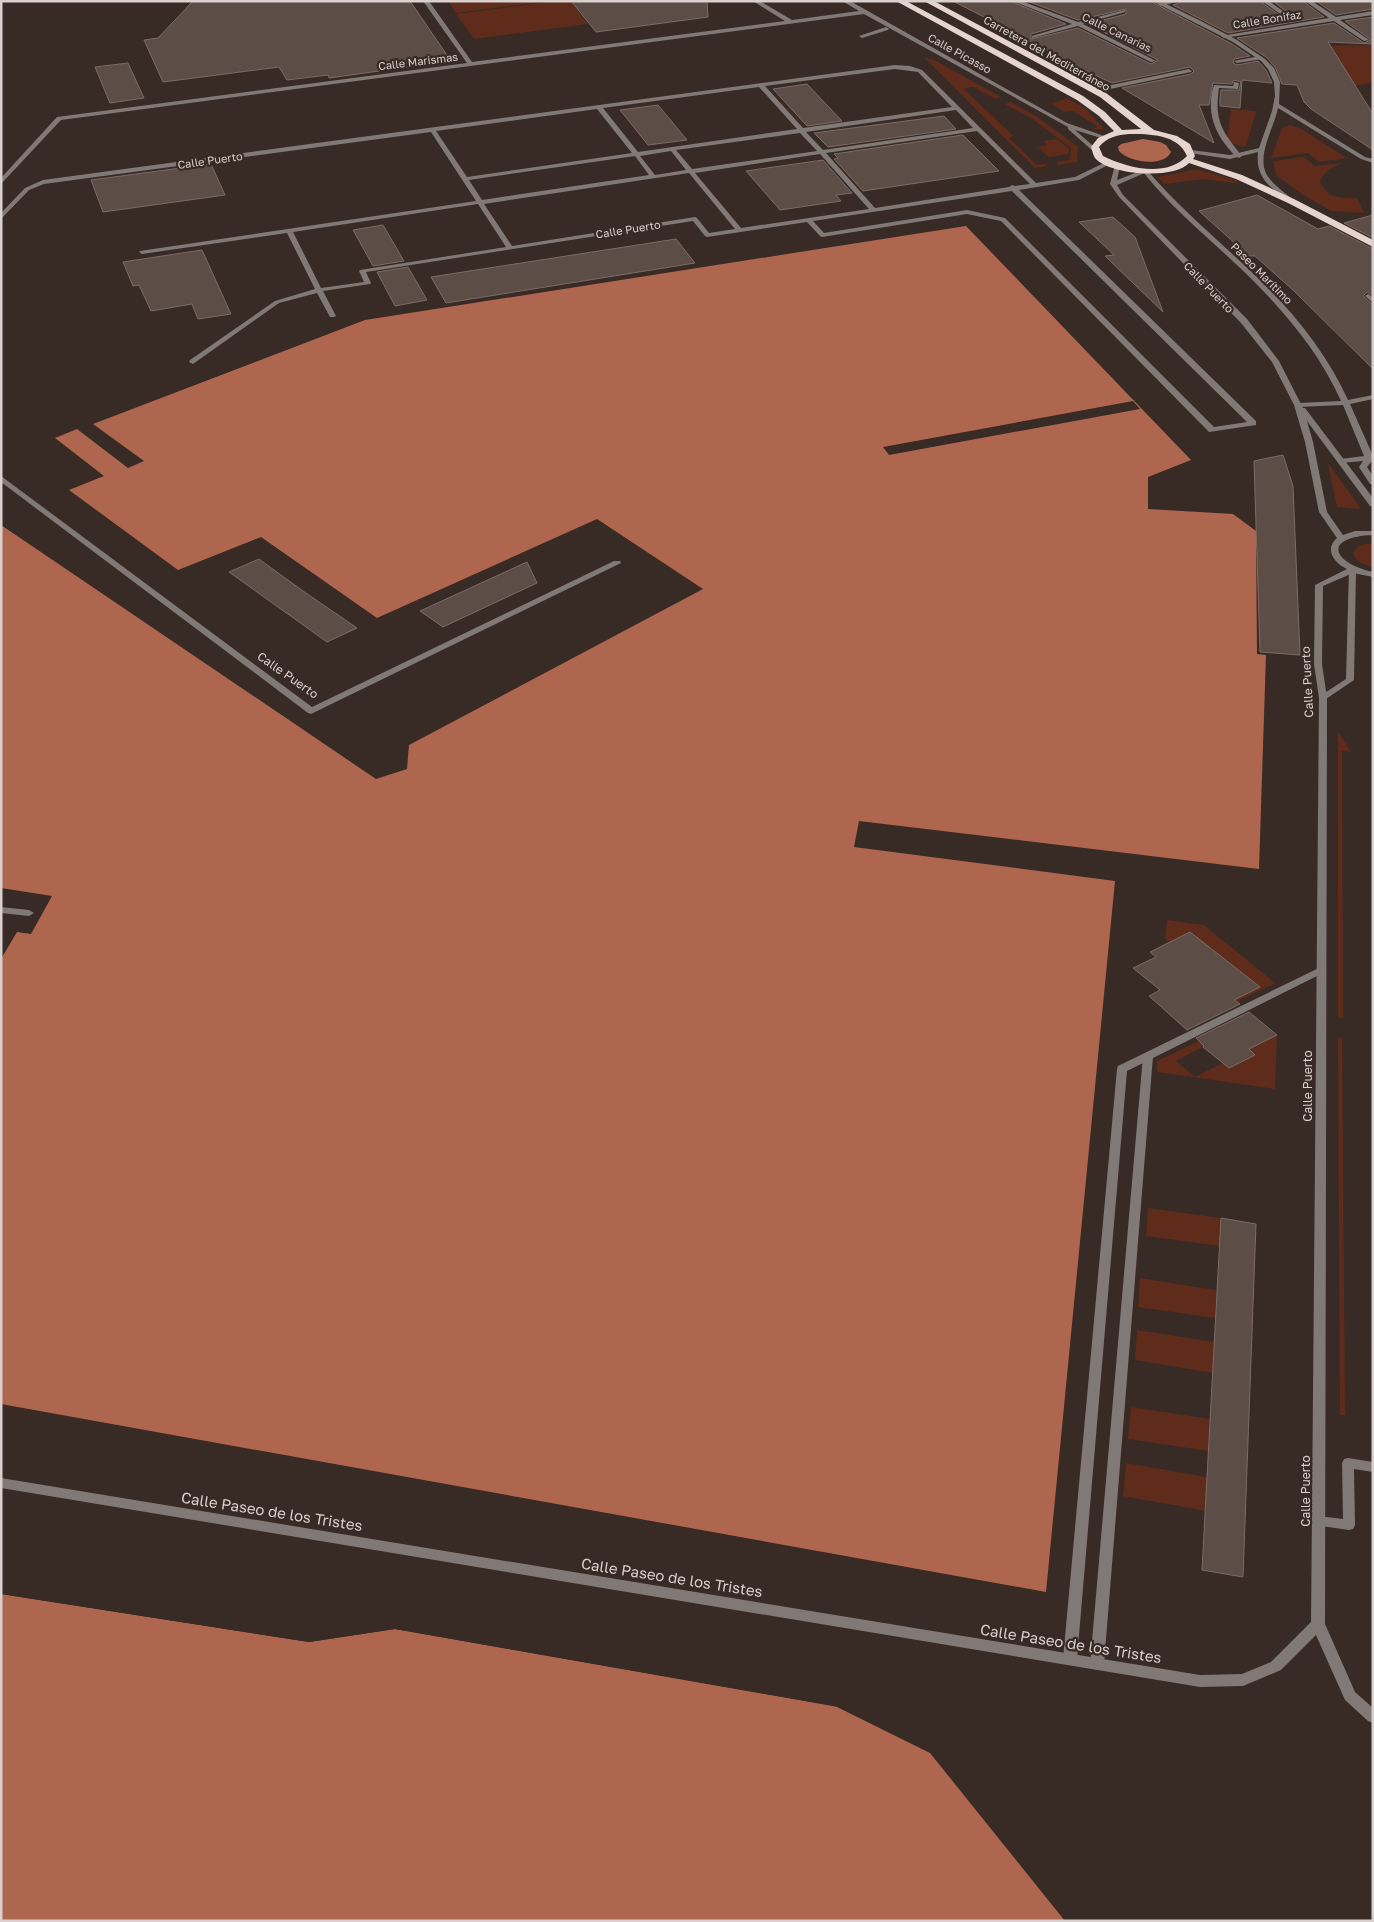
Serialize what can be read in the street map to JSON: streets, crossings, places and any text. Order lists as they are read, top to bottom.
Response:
{
  "streets": {
    "highway": ["Carretera del Mediterráneo"],
    "street": [
      "Calle Bonifaz",
      "Calle Canarias",
      "Calle Picasso",
      "Calle Marismas",
      "Calle Puerto",
      "Paseo Marítimo",
      "Calle Paseo de los Tristes"
    ]
  },
  "crossings": [
    ["Calle Picasso", "Calle Marismas"],
    ["Calle Puerto", "Calle Paseo de los Tristes"]
  ]
}
